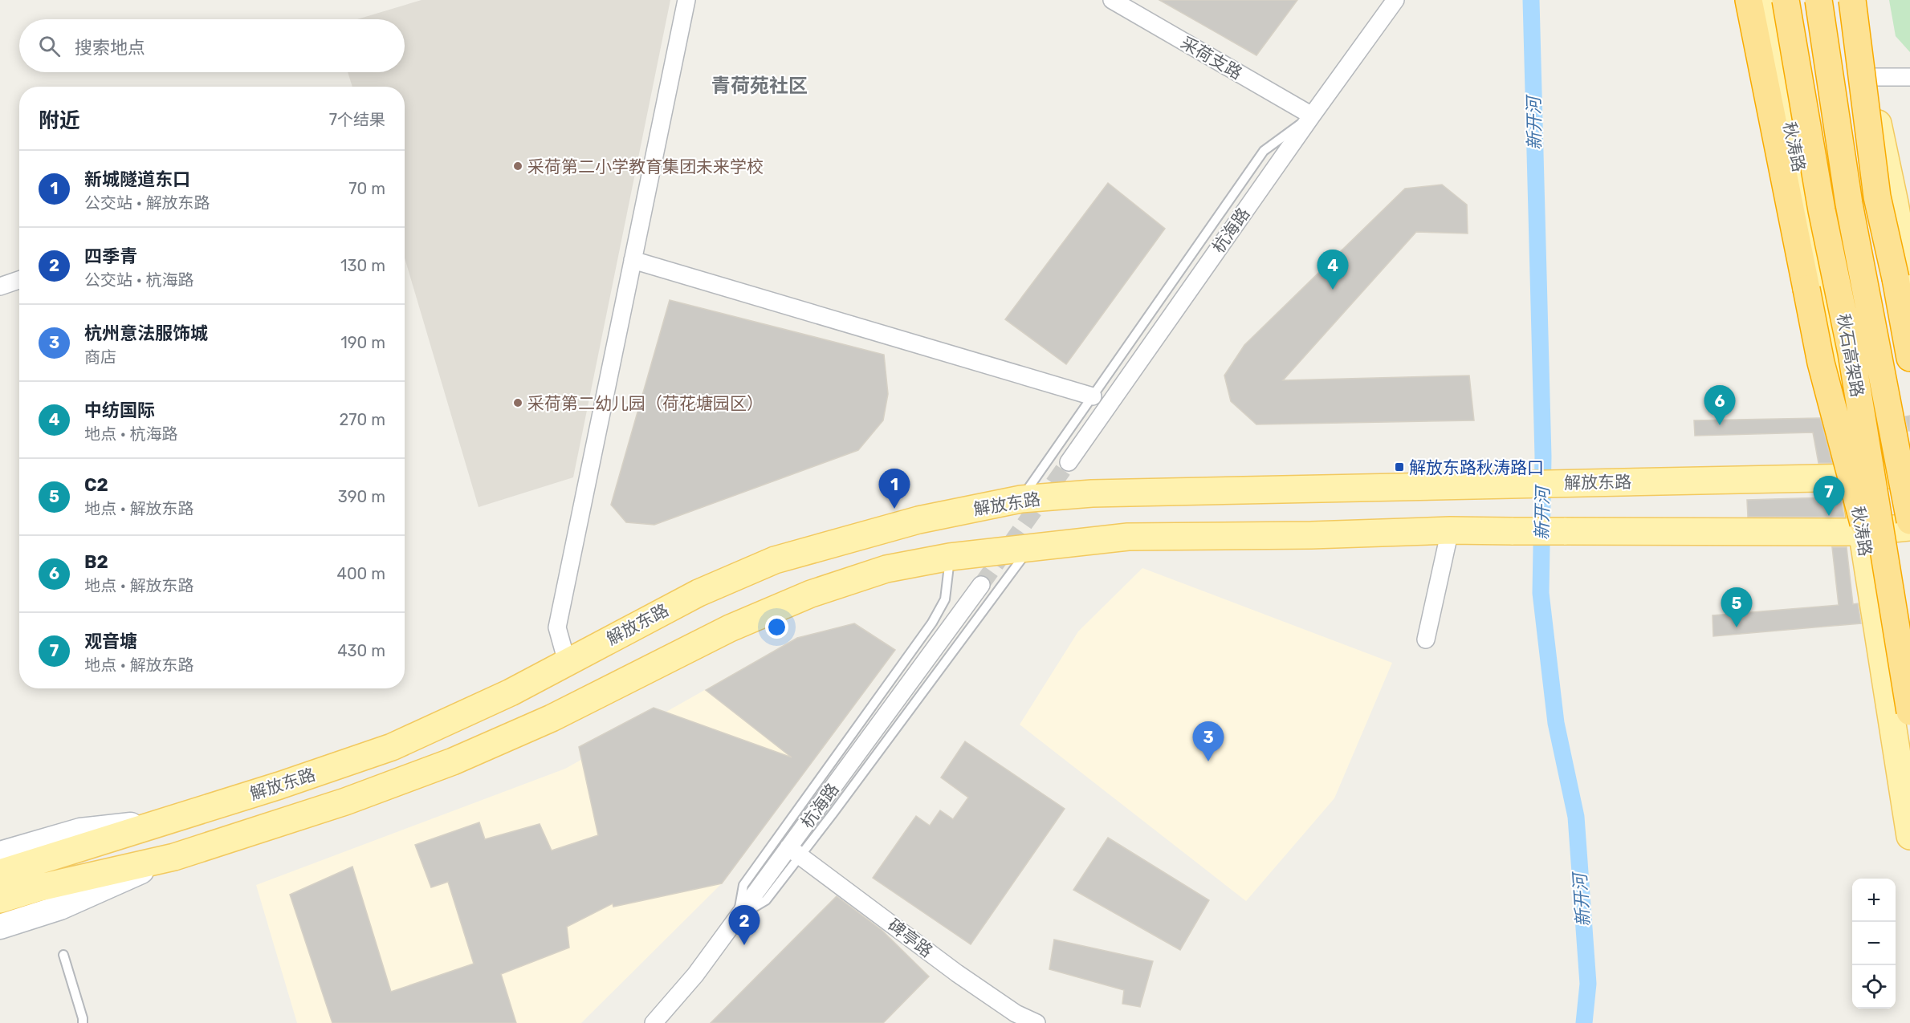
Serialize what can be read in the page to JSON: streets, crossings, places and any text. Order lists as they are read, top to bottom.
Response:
{
  "streets": {
    "highway": ["秋石高架路"],
    "main road": ["秋涛路", "解放东路"],
    "street": ["采荷支路", "杭海路", "碑亭路"]
  },
  "crossings": [
    ["采荷支路", "杭海路"],
    ["秋涛路", "解放东路"],
    ["杭海路", "碑亭路"]
  ],
  "districts": ["青荷苑社区"],
  "water": ["新开河"],
  "places": {
    "other": ["采荷第二小学教育集团未来学校", "采荷第二幼儿园（荷花塘园区）"],
    "transit": ["解放东路秋涛路口"]
  },
  "page": {
    "search": "搜索地点",
    "heading": ["附近", "7个结果"],
    "list": [
      {
        "mark": "1",
        "name": "新城隧道东口",
        "note": "公交站 · 解放东路",
        "value": "70 m"
      },
      {
        "mark": "2",
        "name": "四季青",
        "note": "公交站 · 杭海路",
        "value": "130 m"
      },
      {
        "mark": "3",
        "name": "杭州意法服饰城",
        "note": "商店",
        "value": "190 m"
      },
      {
        "mark": "4",
        "name": "中纺国际",
        "note": "地点 · 杭海路",
        "value": "270 m"
      },
      {
        "mark": "5",
        "name": "C2",
        "note": "地点 · 解放东路",
        "value": "390 m"
      },
      {
        "mark": "6",
        "name": "B2",
        "note": "地点 · 解放东路",
        "value": "400 m"
      },
      {
        "mark": "7",
        "name": "观音塘",
        "note": "地点 · 解放东路",
        "value": "430 m"
      }
    ],
    "pins": [
      "4",
      "6",
      "1",
      "7",
      "5",
      "3",
      "2"
    ],
    "map_buttons": ["+", "−"]
  }
}
